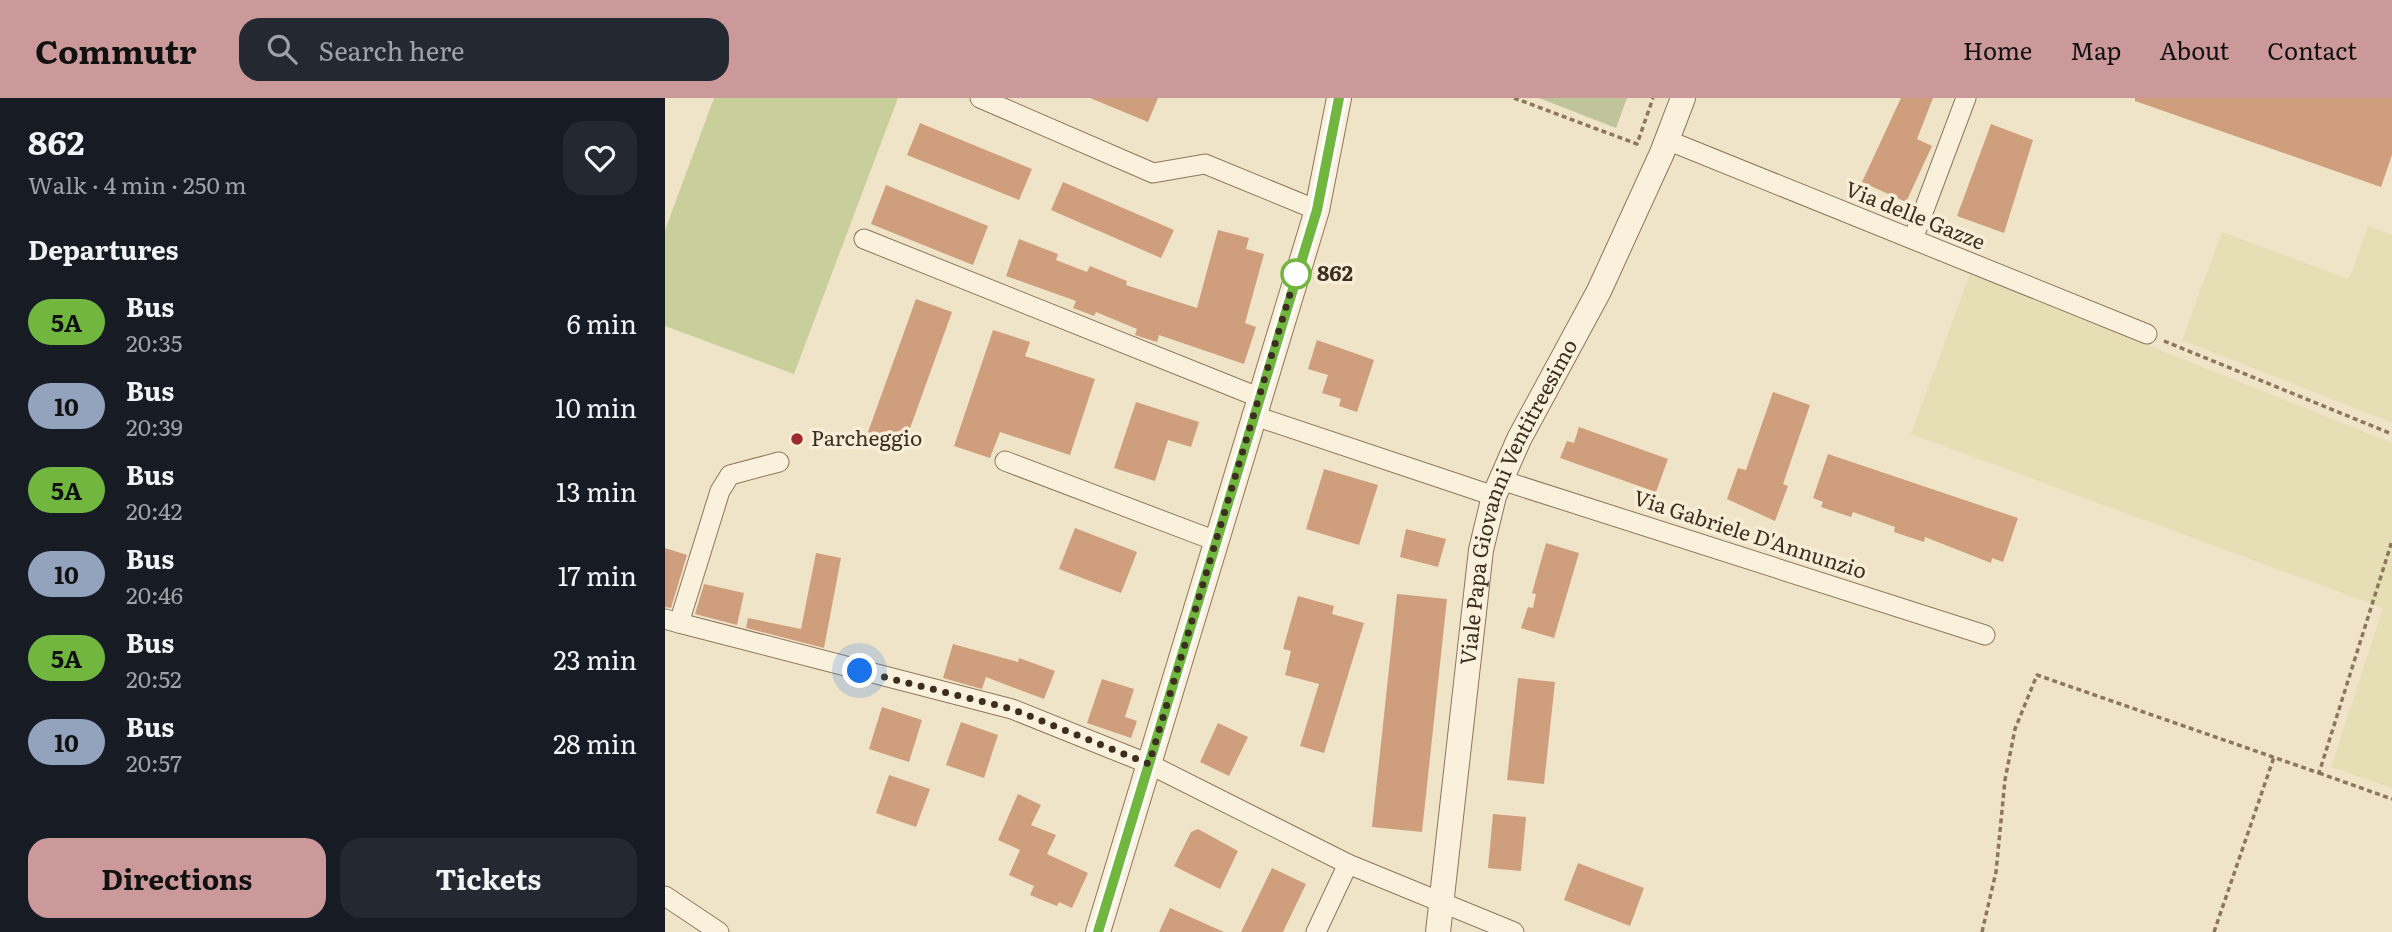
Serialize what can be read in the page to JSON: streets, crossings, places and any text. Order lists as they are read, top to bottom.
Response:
{
  "streets": {
    "street": ["Via delle Gazze", "Viale Papa Giovanni Ventitreesimo", "Via Gabriele D'Annunzio"]
  },
  "crossings": [
    ["Via delle Gazze", "Viale Papa Giovanni Ventitreesimo"],
    ["Viale Papa Giovanni Ventitreesimo", "Via Gabriele D'Annunzio"]
  ],
  "places": ["862", "Parcheggio"],
  "lines": ["bus line 5A"],
  "page": {
    "header": "Commutr",
    "search": "Search here",
    "nav": [
      "Home",
      "Map",
      "About",
      "Contact"
    ],
    "heading": [
      ["862", "Walk · 4 min · 250 m"],
      "Departures"
    ],
    "list": [
      {
        "mark": "5A",
        "name": "Bus",
        "note": "20:35",
        "value": "6 min"
      },
      {
        "mark": "10",
        "name": "Bus",
        "note": "20:39",
        "value": "10 min"
      },
      {
        "mark": "5A",
        "name": "Bus",
        "note": "20:42",
        "value": "13 min"
      },
      {
        "mark": "10",
        "name": "Bus",
        "note": "20:46",
        "value": "17 min"
      },
      {
        "mark": "5A",
        "name": "Bus",
        "note": "20:52",
        "value": "23 min"
      },
      {
        "mark": "10",
        "name": "Bus",
        "note": "20:57",
        "value": "28 min"
      }
    ],
    "buttons": ["Directions", "Tickets"]
  }
}
